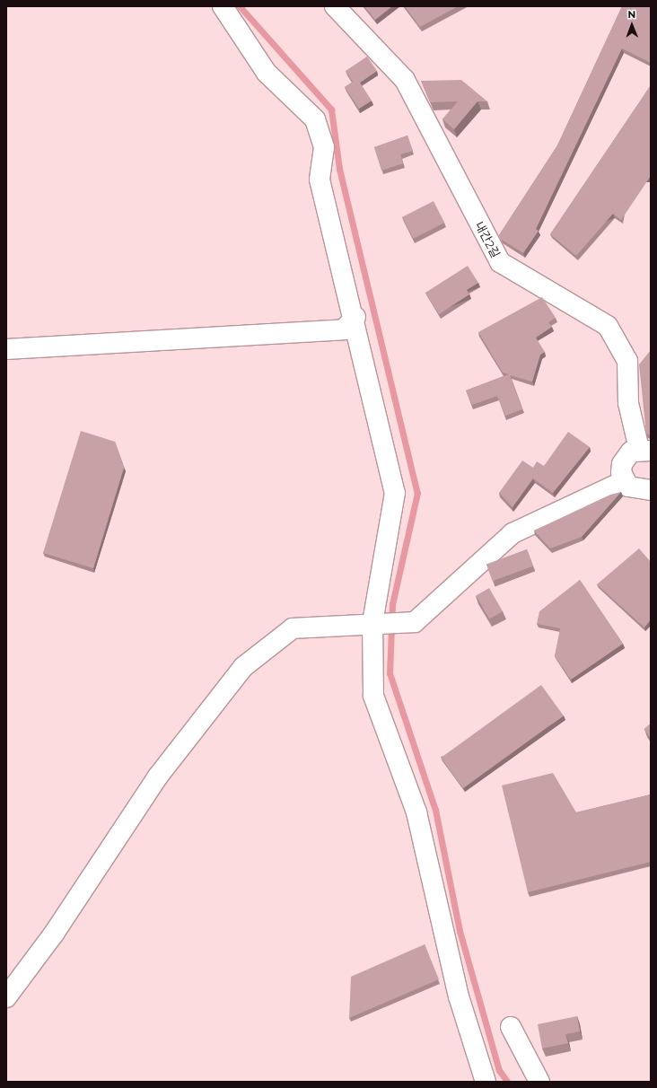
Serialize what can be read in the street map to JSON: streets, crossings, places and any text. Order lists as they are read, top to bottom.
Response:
{
  "streets": {
    "lane": ["내간2길"]
  },
  "north": "top"
}
